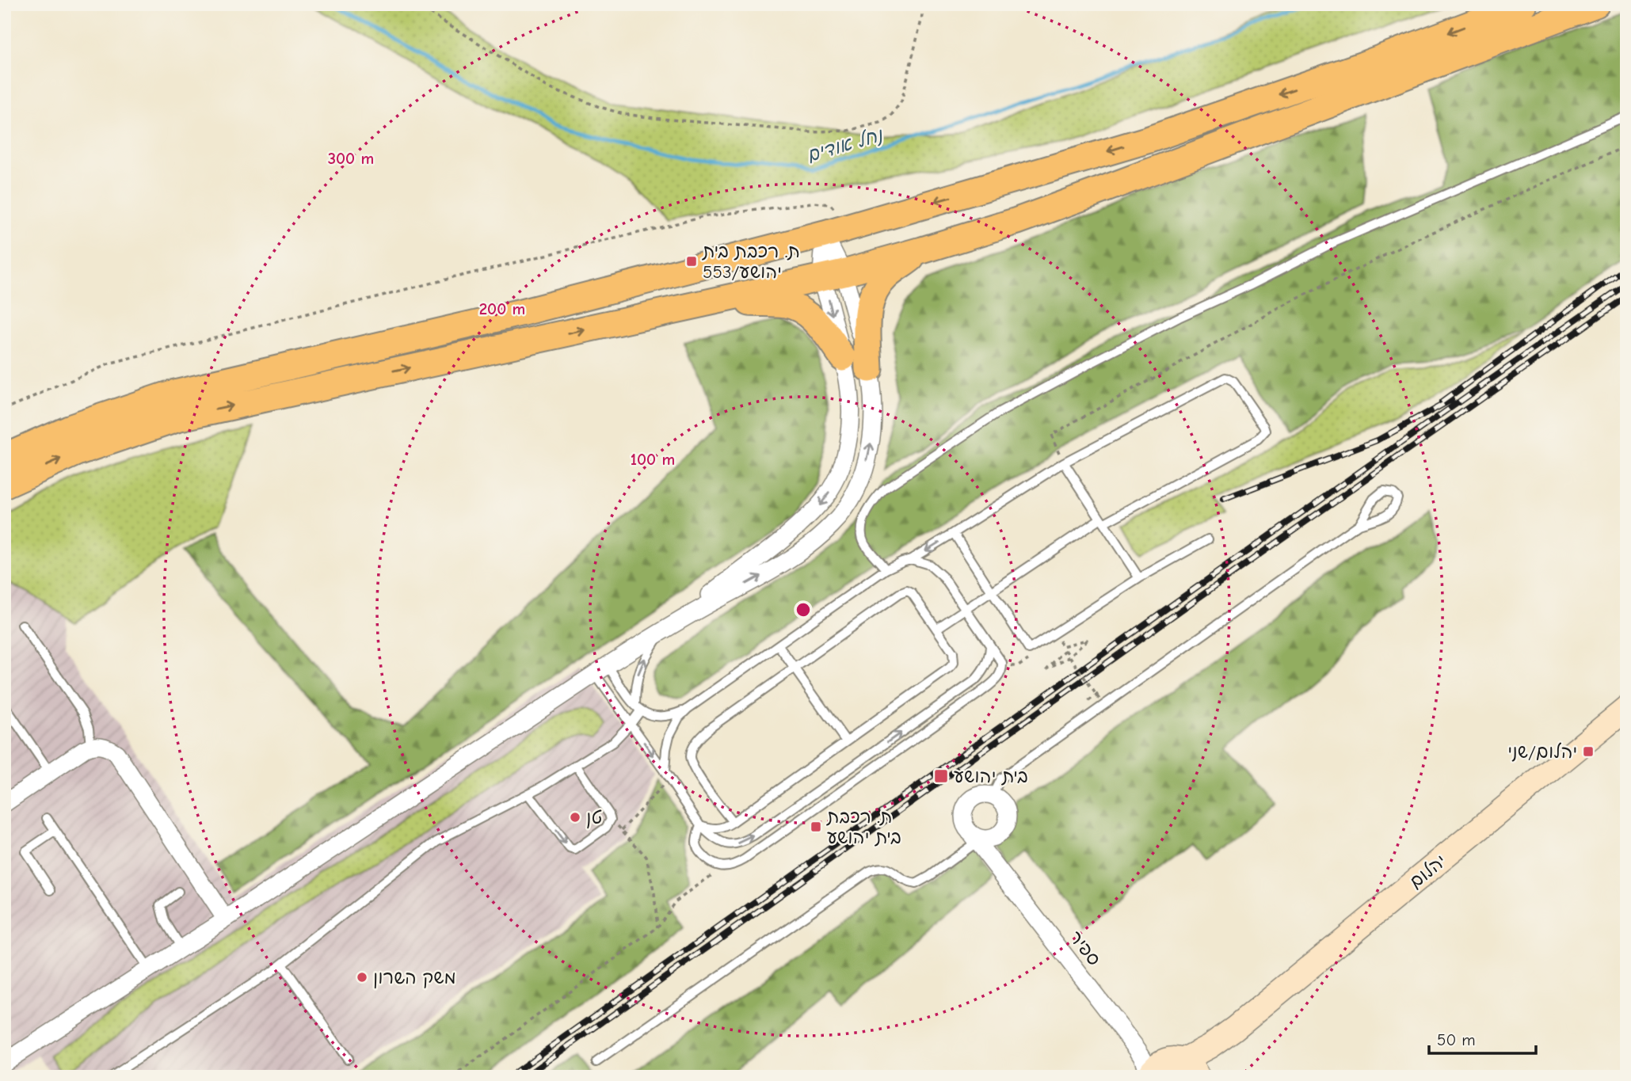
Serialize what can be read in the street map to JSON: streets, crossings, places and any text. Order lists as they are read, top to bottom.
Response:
{
  "streets": {
    "main road": ["יהלום"],
    "street": ["ספיר"]
  },
  "crossings": [
    ["יהלום", "ספיר"]
  ],
  "water": ["נחל אודים"],
  "places": {
    "transit": [
      "ת. רכבת בית יהושע/553",
      "יהלום/שני",
      "בית יהושע",
      "ת. רכבת בית יהושע"
    ],
    "other": ["טן", "משק השרון"]
  },
  "scale_bar": "50 m",
  "rings": ["300 m", "200 m", "100 m"]
}
